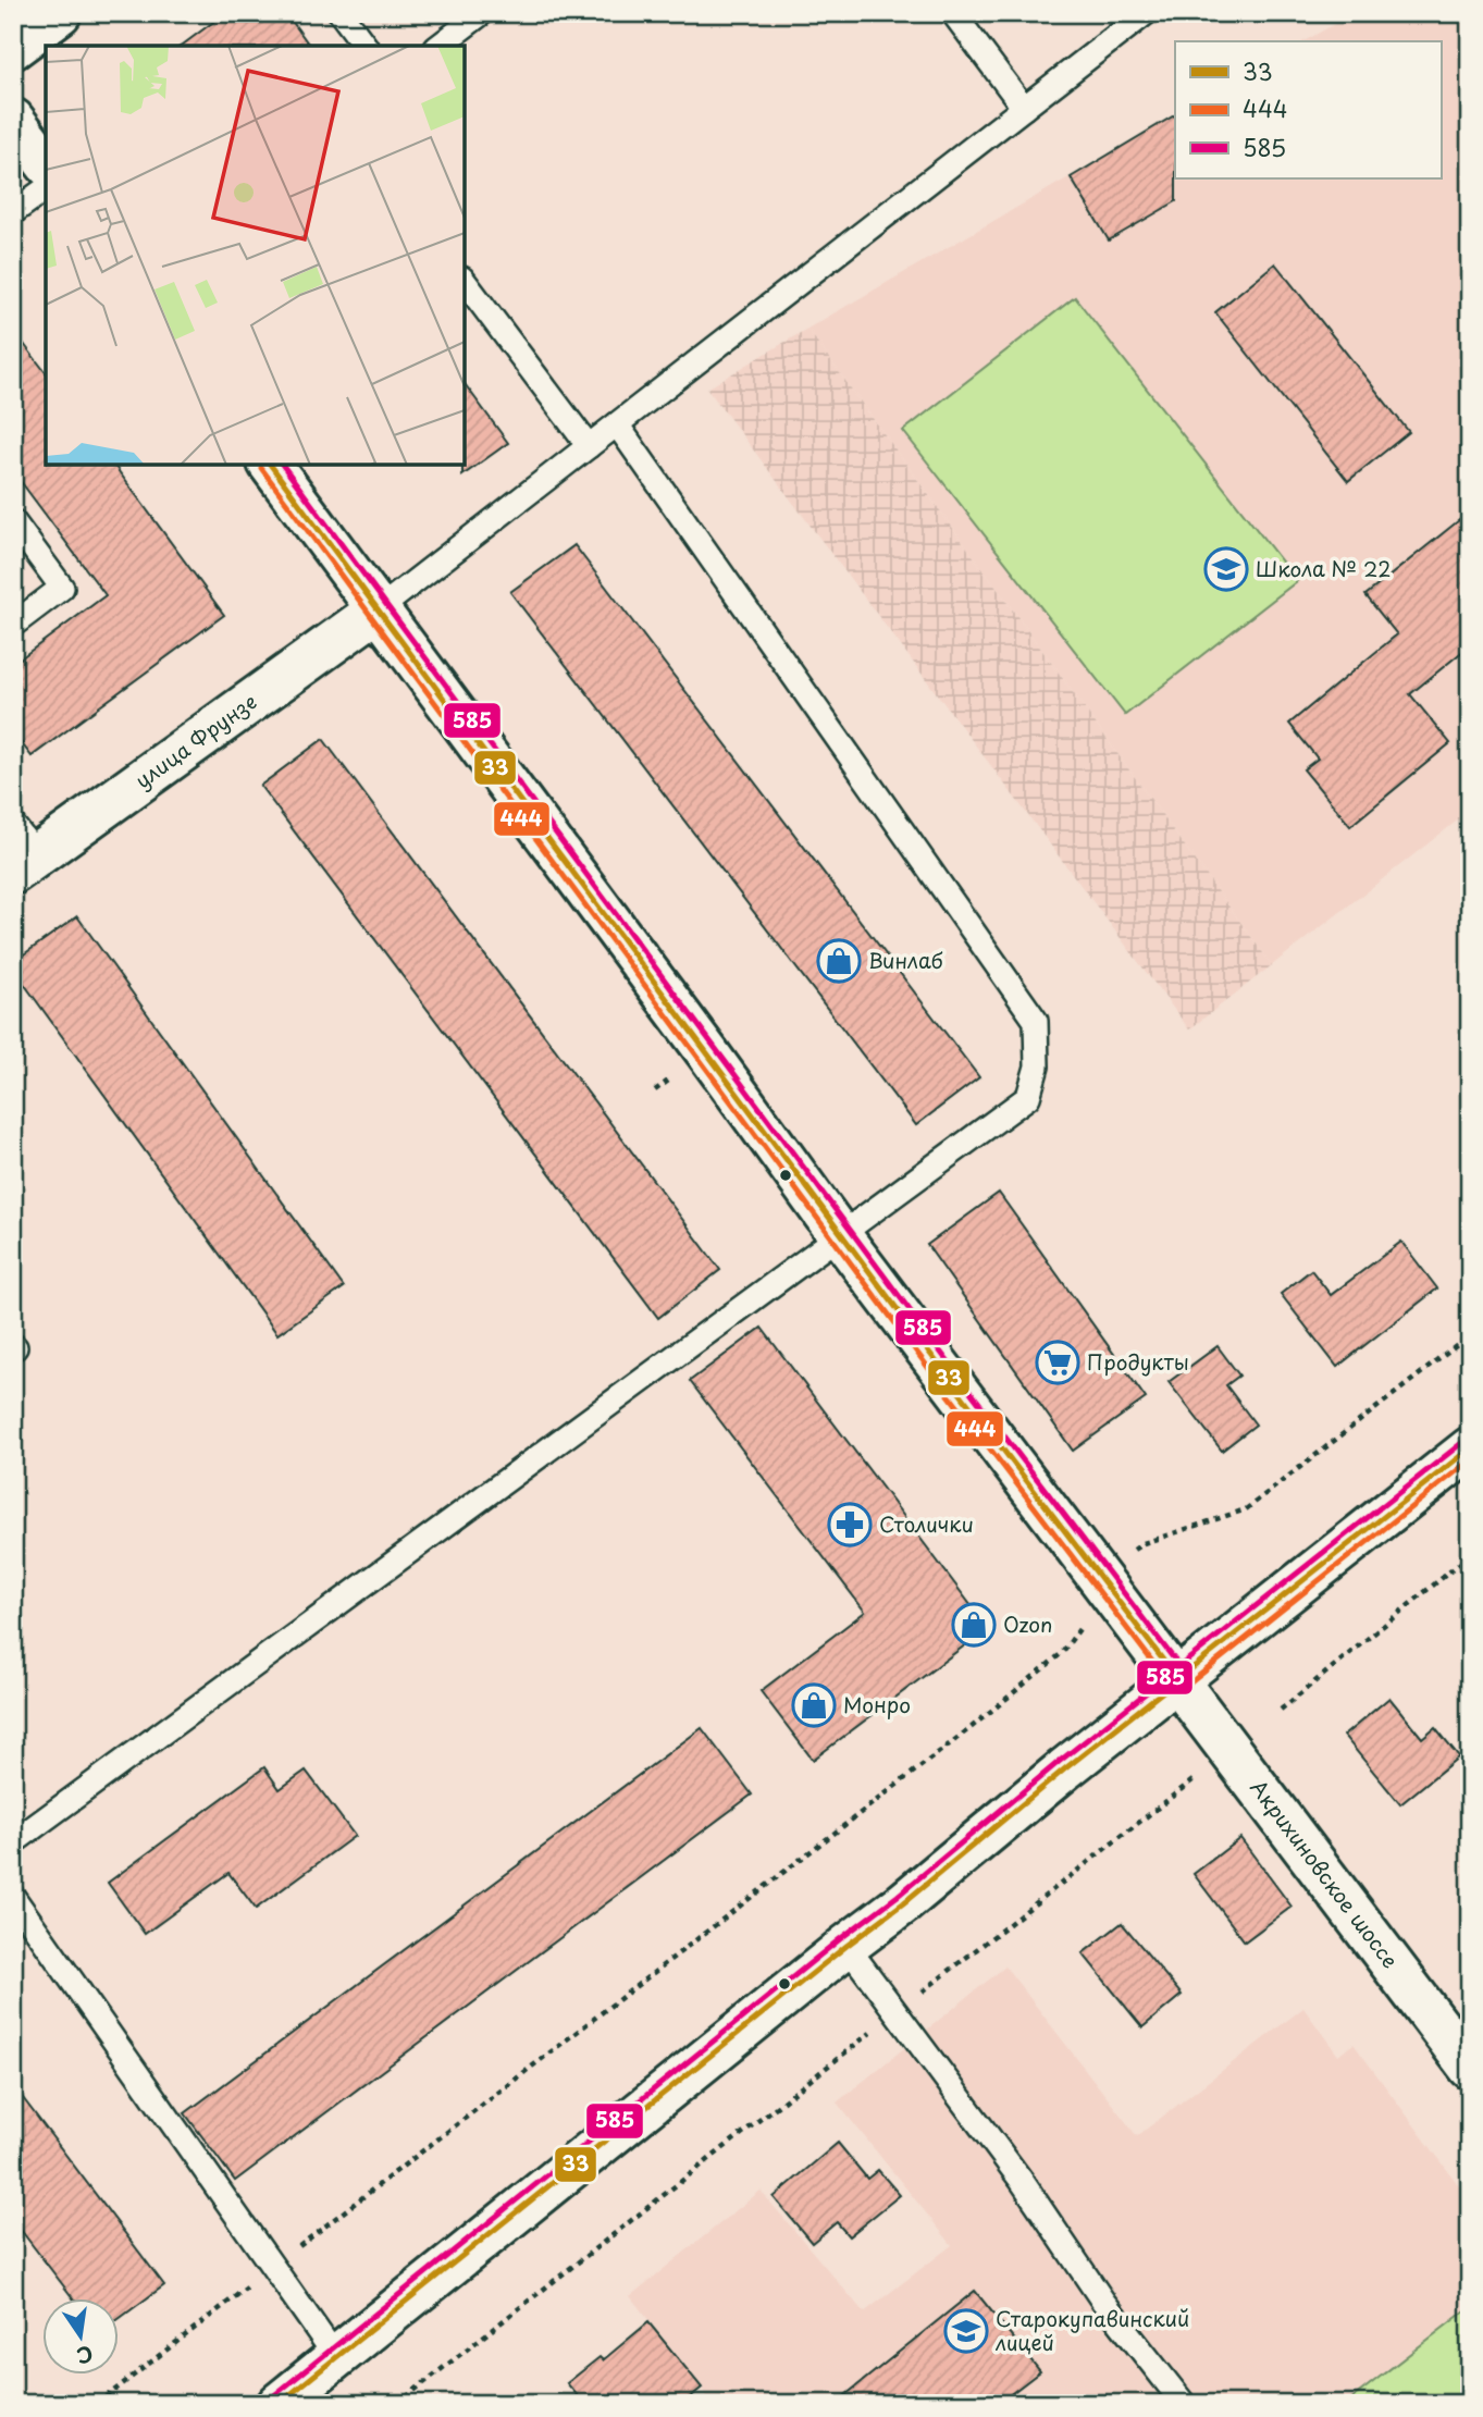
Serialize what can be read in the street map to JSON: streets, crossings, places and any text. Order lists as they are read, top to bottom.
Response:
{
  "streets": {
    "street": ["улица Фрунзе", "Акрихиновское шоссе"]
  },
  "crossings": [
    ["улица Фрунзе", "Акрихиновское шоссе"]
  ],
  "places": {
    "school or university": ["Школа № 22", "Старокупавинский лицей"],
    "shop": ["Винлаб", "Ozon", "Монро"],
    "supermarket": ["Продукты"],
    "pharmacy": ["Столички"]
  },
  "lines": ["transit line 33", "transit line 585", "transit line 444"],
  "legend": ["33", "444", "585"],
  "north": "bottom"
}
